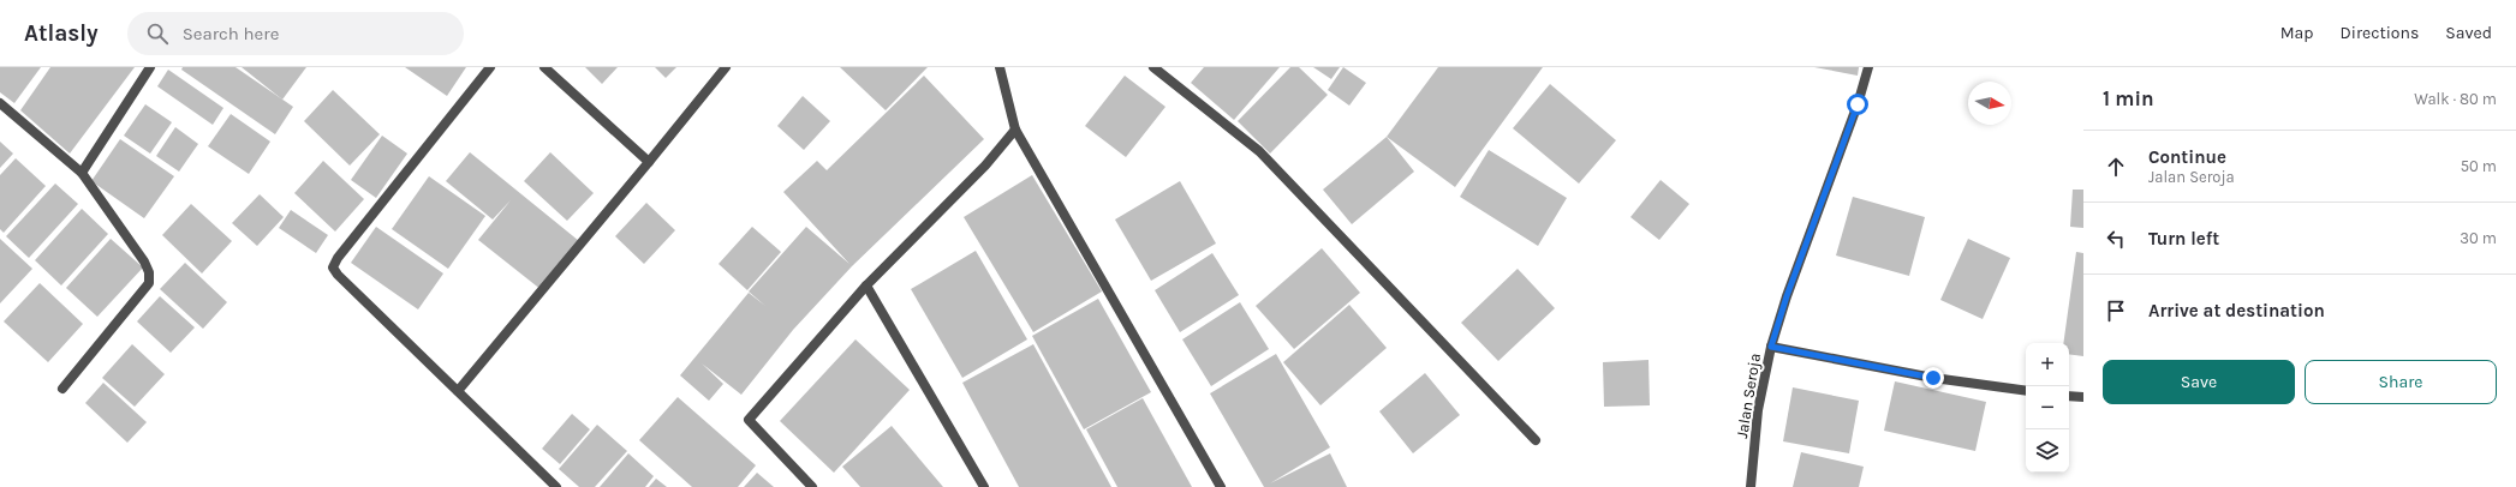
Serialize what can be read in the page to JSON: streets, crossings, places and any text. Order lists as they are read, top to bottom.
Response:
{
  "streets": {
    "street": ["Jalan Seroja"]
  },
  "north": "right",
  "page": {
    "header": "Atlasly",
    "search": "Search here",
    "nav": ["Map", "Directions", "Saved"],
    "heading": ["1 min", "Walk · 80 m"],
    "list": [
      ["Continue", "Jalan Seroja", "50 m"],
      ["Turn left", "30 m"],
      "Arrive at destination"
    ],
    "map_buttons": ["+", "−"],
    "buttons": ["Save", "Share"]
  }
}
